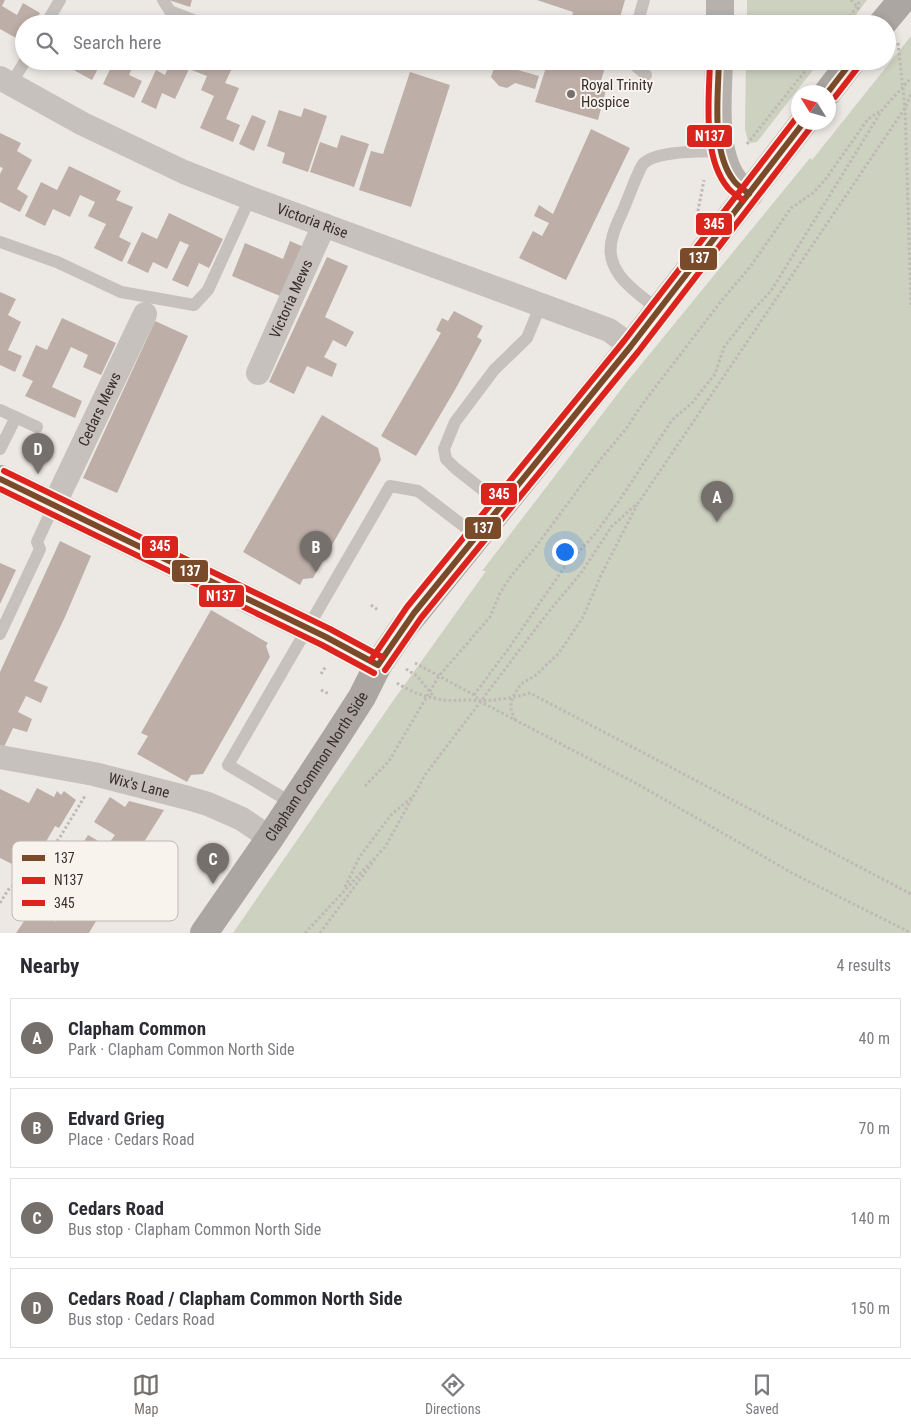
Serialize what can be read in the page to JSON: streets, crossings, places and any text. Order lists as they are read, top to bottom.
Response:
{
  "streets": {
    "highway": ["Clapham Common North Side"],
    "street": [
      "Victoria Rise",
      "Victoria Mews",
      "Cedars Mews",
      "Wix's Lane"
    ]
  },
  "crossings": [
    ["Victoria Rise", "Victoria Mews"],
    ["Victoria Rise", "Clapham Common North Side"],
    ["Clapham Common North Side", "Wix's Lane"]
  ],
  "places": ["Royal Trinity Hospice"],
  "lines": ["transit line 137", "transit line N137", "transit line 345"],
  "legend": ["137", "N137", "345"],
  "north": "top left",
  "page": {
    "search": "Search here",
    "pins": [
      "D",
      "A",
      "B",
      "C"
    ],
    "heading": ["Nearby", "4 results"],
    "list": [
      {
        "mark": "A",
        "name": "Clapham Common",
        "note": "Park · Clapham Common North Side",
        "value": "40 m"
      },
      {
        "mark": "B",
        "name": "Edvard Grieg",
        "note": "Place · Cedars Road",
        "value": "70 m"
      },
      {
        "mark": "C",
        "name": "Cedars Road",
        "note": "Bus stop · Clapham Common North Side",
        "value": "140 m"
      },
      {
        "mark": "D",
        "name": "Cedars Road / Clapham Common North Side",
        "note": "Bus stop · Cedars Road",
        "value": "150 m"
      }
    ],
    "nav": ["Map", "Directions", "Saved"]
  }
}
